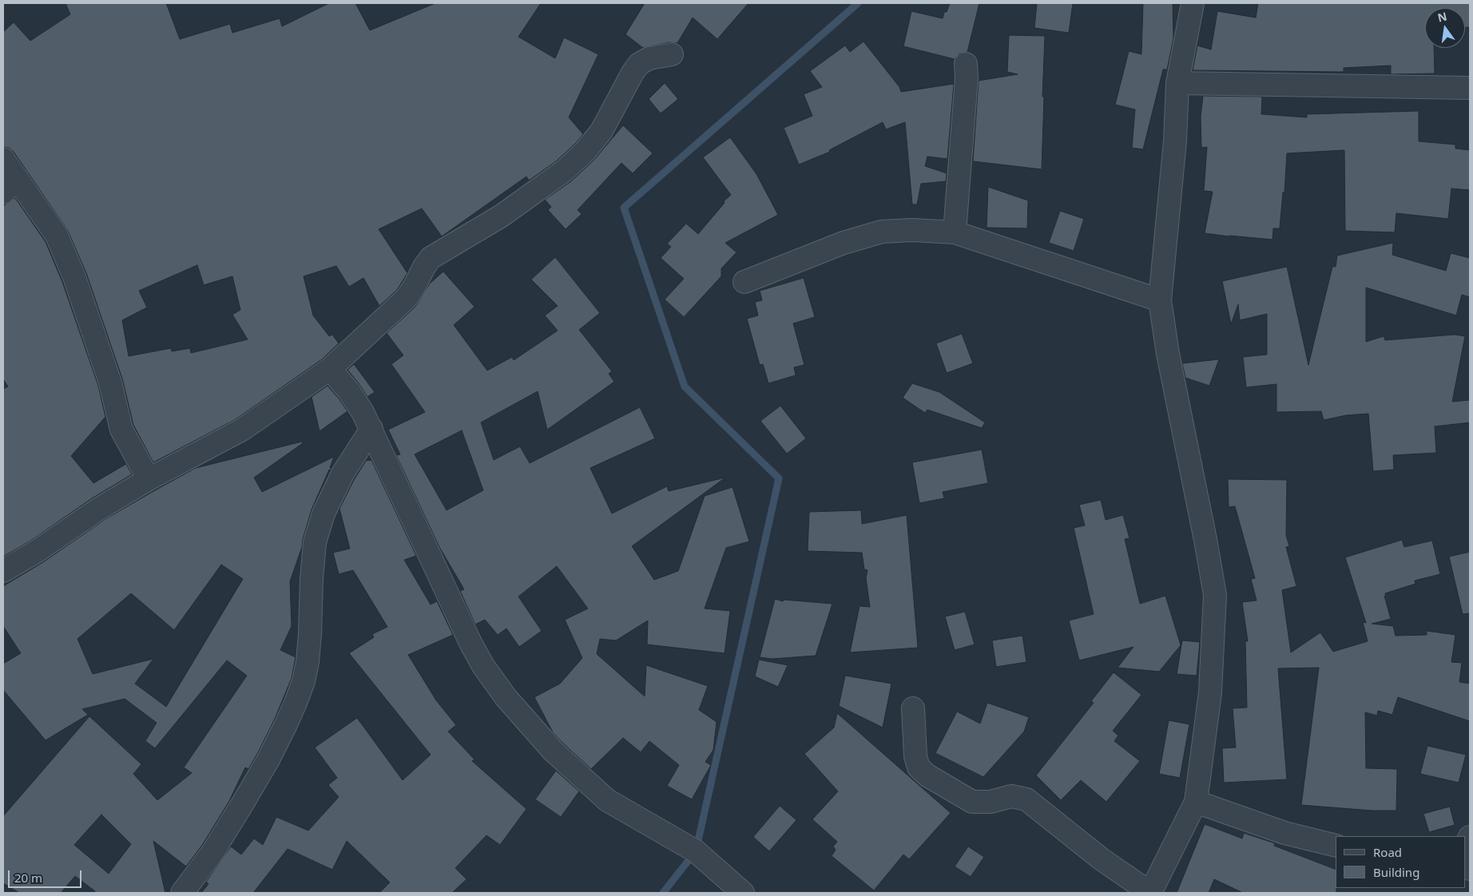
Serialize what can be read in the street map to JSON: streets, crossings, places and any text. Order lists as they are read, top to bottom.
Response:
{
  "legend": ["Road", "Building"],
  "scale_bar": "20 m",
  "north": "top"
}
